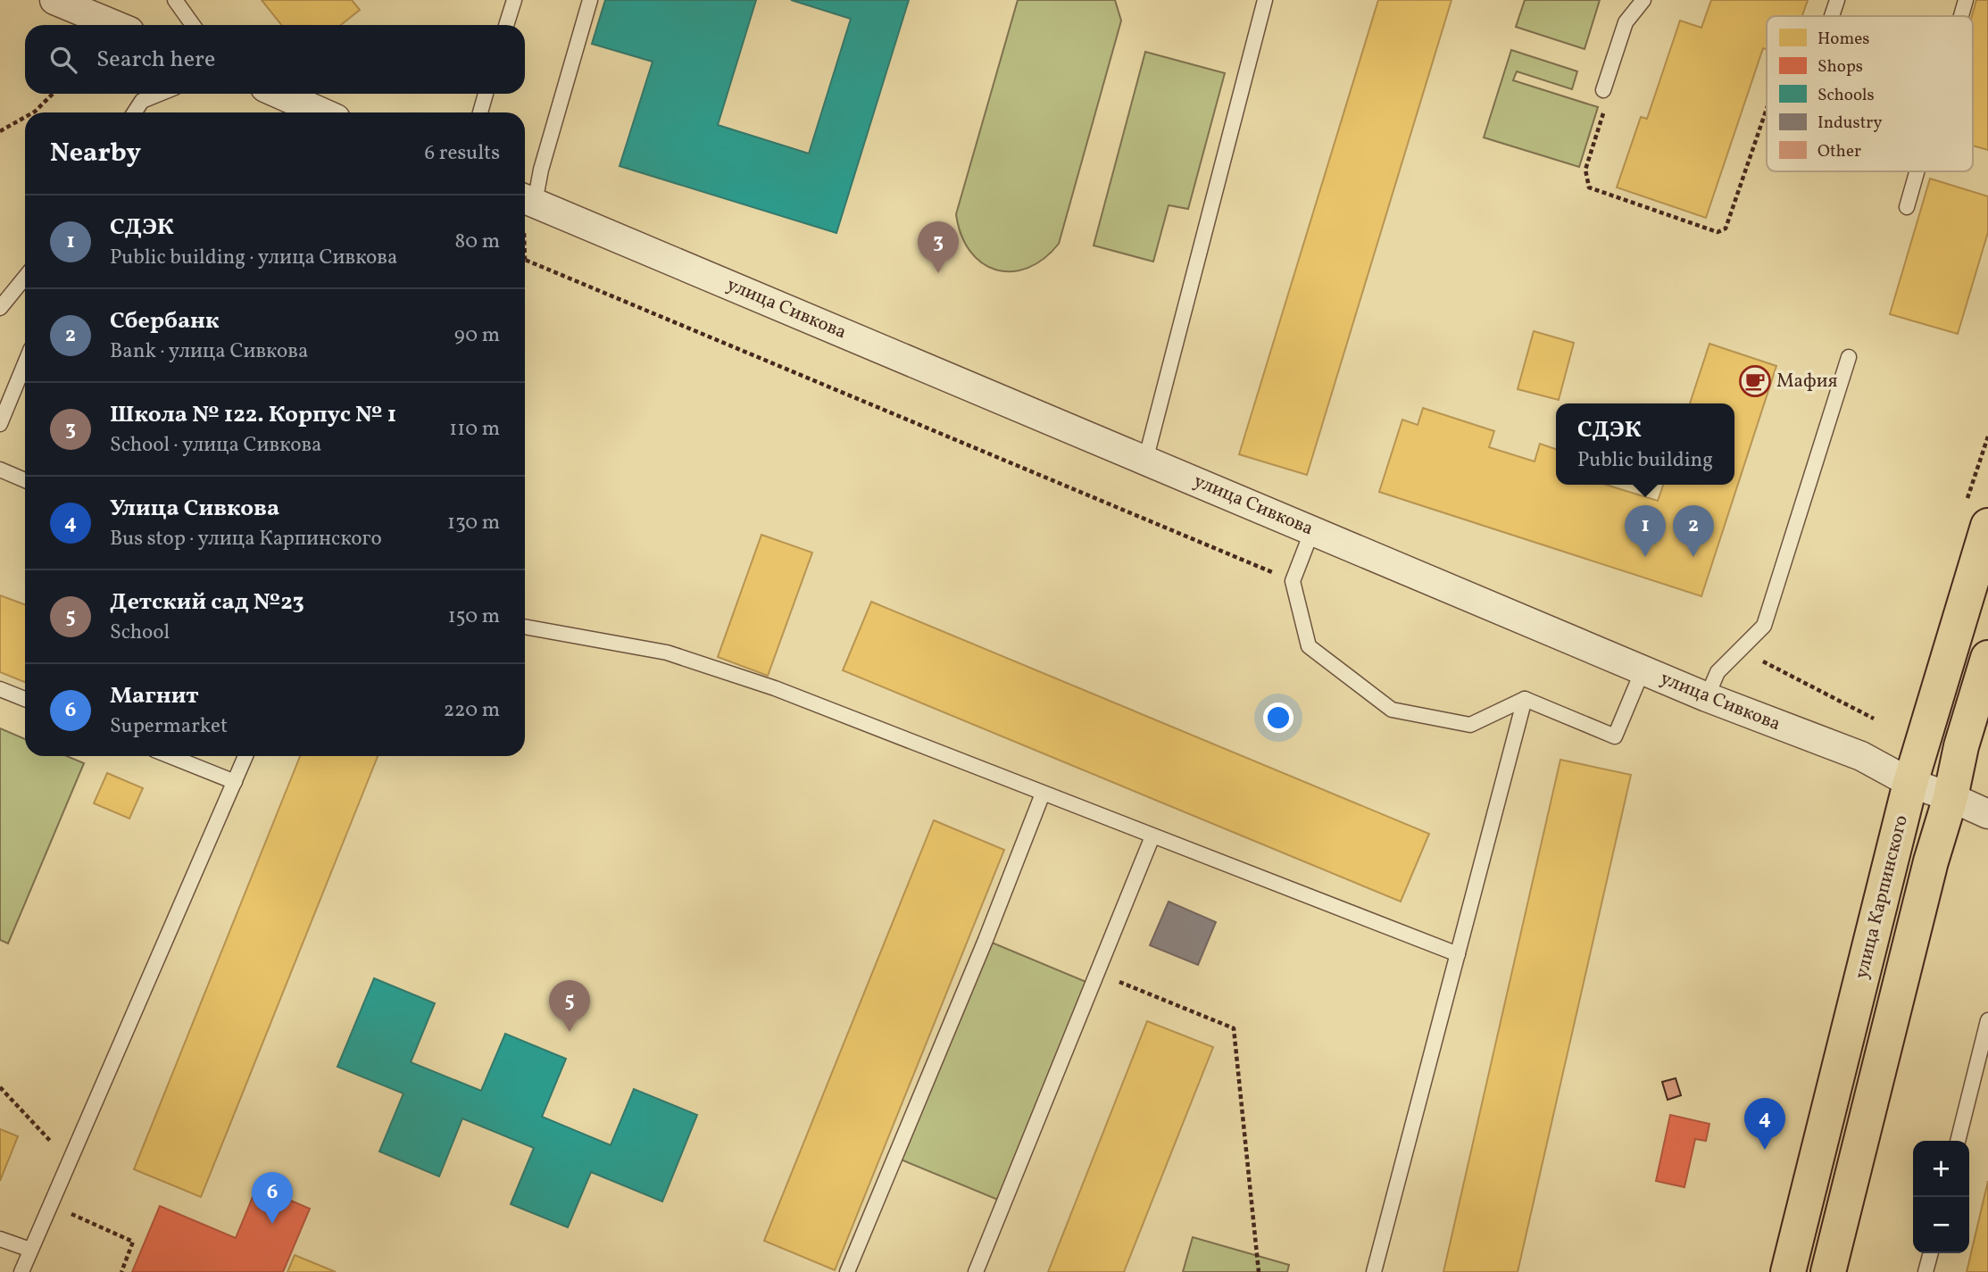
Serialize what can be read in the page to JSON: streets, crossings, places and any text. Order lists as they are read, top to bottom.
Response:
{
  "streets": {
    "main road": ["улица Карпинского"],
    "street": ["улица Сивкова"]
  },
  "crossings": [
    ["улица Сивкова", "улица Карпинского"]
  ],
  "places": {
    "cafe": ["Мафия"]
  },
  "legend": [
    "Homes",
    "Shops",
    "Schools",
    "Industry",
    "Other"
  ],
  "page": {
    "search": "Search here",
    "heading": ["Nearby", "6 results"],
    "list": [
      {
        "mark": "1",
        "name": "СДЭК",
        "note": "Public building · улица Сивкова",
        "value": "80 m"
      },
      {
        "mark": "2",
        "name": "Сбербанк",
        "note": "Bank · улица Сивкова",
        "value": "90 m"
      },
      {
        "mark": "3",
        "name": "Школа № 122. Корпус № 1",
        "note": "School · улица Сивкова",
        "value": "110 m"
      },
      {
        "mark": "4",
        "name": "Улица Сивкова",
        "note": "Bus stop · улица Карпинского",
        "value": "130 m"
      },
      {
        "mark": "5",
        "name": "Детский сад №23",
        "note": "School",
        "value": "150 m"
      },
      {
        "mark": "6",
        "name": "Магнит",
        "note": "Supermarket",
        "value": "220 m"
      }
    ],
    "pins": [
      "3",
      "1",
      "2",
      "5",
      "4",
      "6"
    ],
    "popup": ["СДЭК", "Public building"],
    "map_buttons": ["+", "−"]
  }
}
